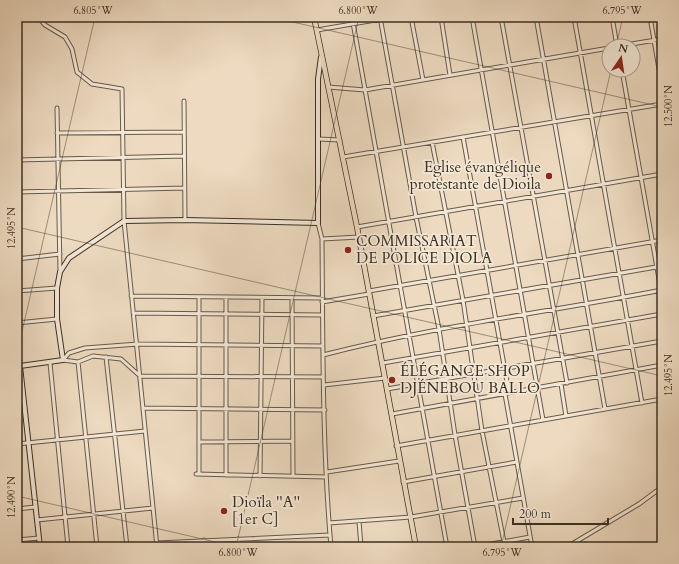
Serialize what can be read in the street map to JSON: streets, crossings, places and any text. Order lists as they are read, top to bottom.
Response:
{
  "places": [
    "Eglise évangélique protestante de Dioila",
    "COMMISSARIAT DE POLICE DIOLA",
    "ÉLÉGANCE SHOP DJÉNEBOU BALLO",
    "Dioïla ''A'' [1er C]"
  ],
  "scale_bar": "200 m",
  "north": "top",
  "coordinates": [
    "6.805°W",
    "6.800°W",
    "6.795°W",
    "12.500°N",
    "12.495°N",
    "12.490°N"
  ]
}
